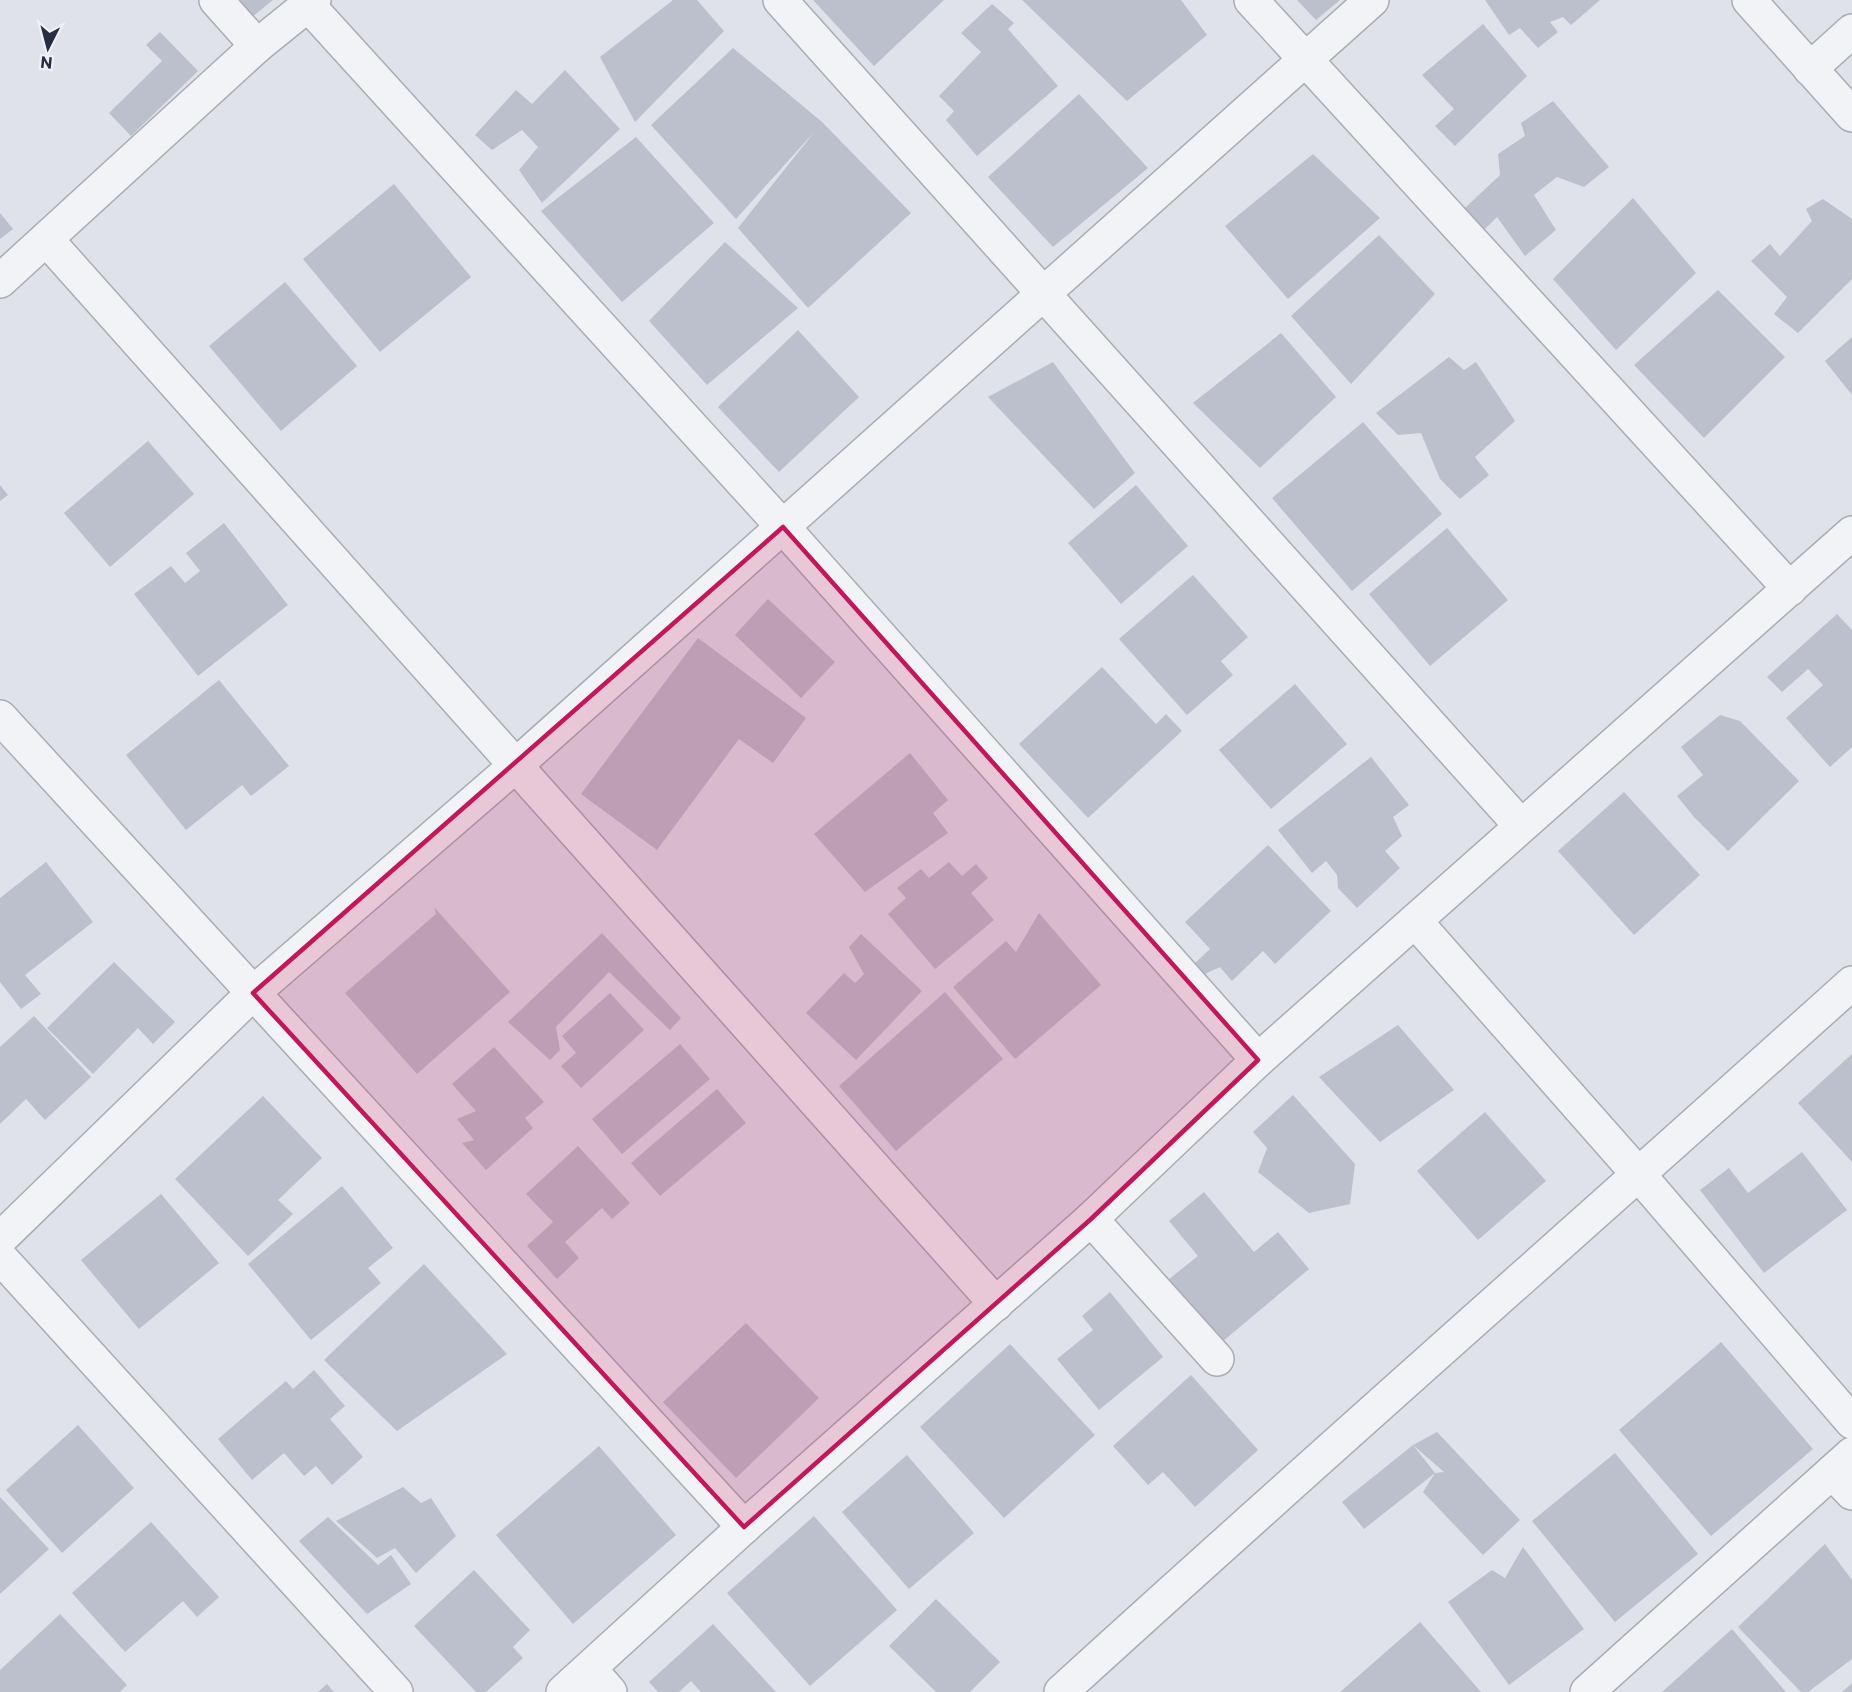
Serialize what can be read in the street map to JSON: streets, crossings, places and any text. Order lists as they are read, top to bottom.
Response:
{
  "north": "bottom"
}
